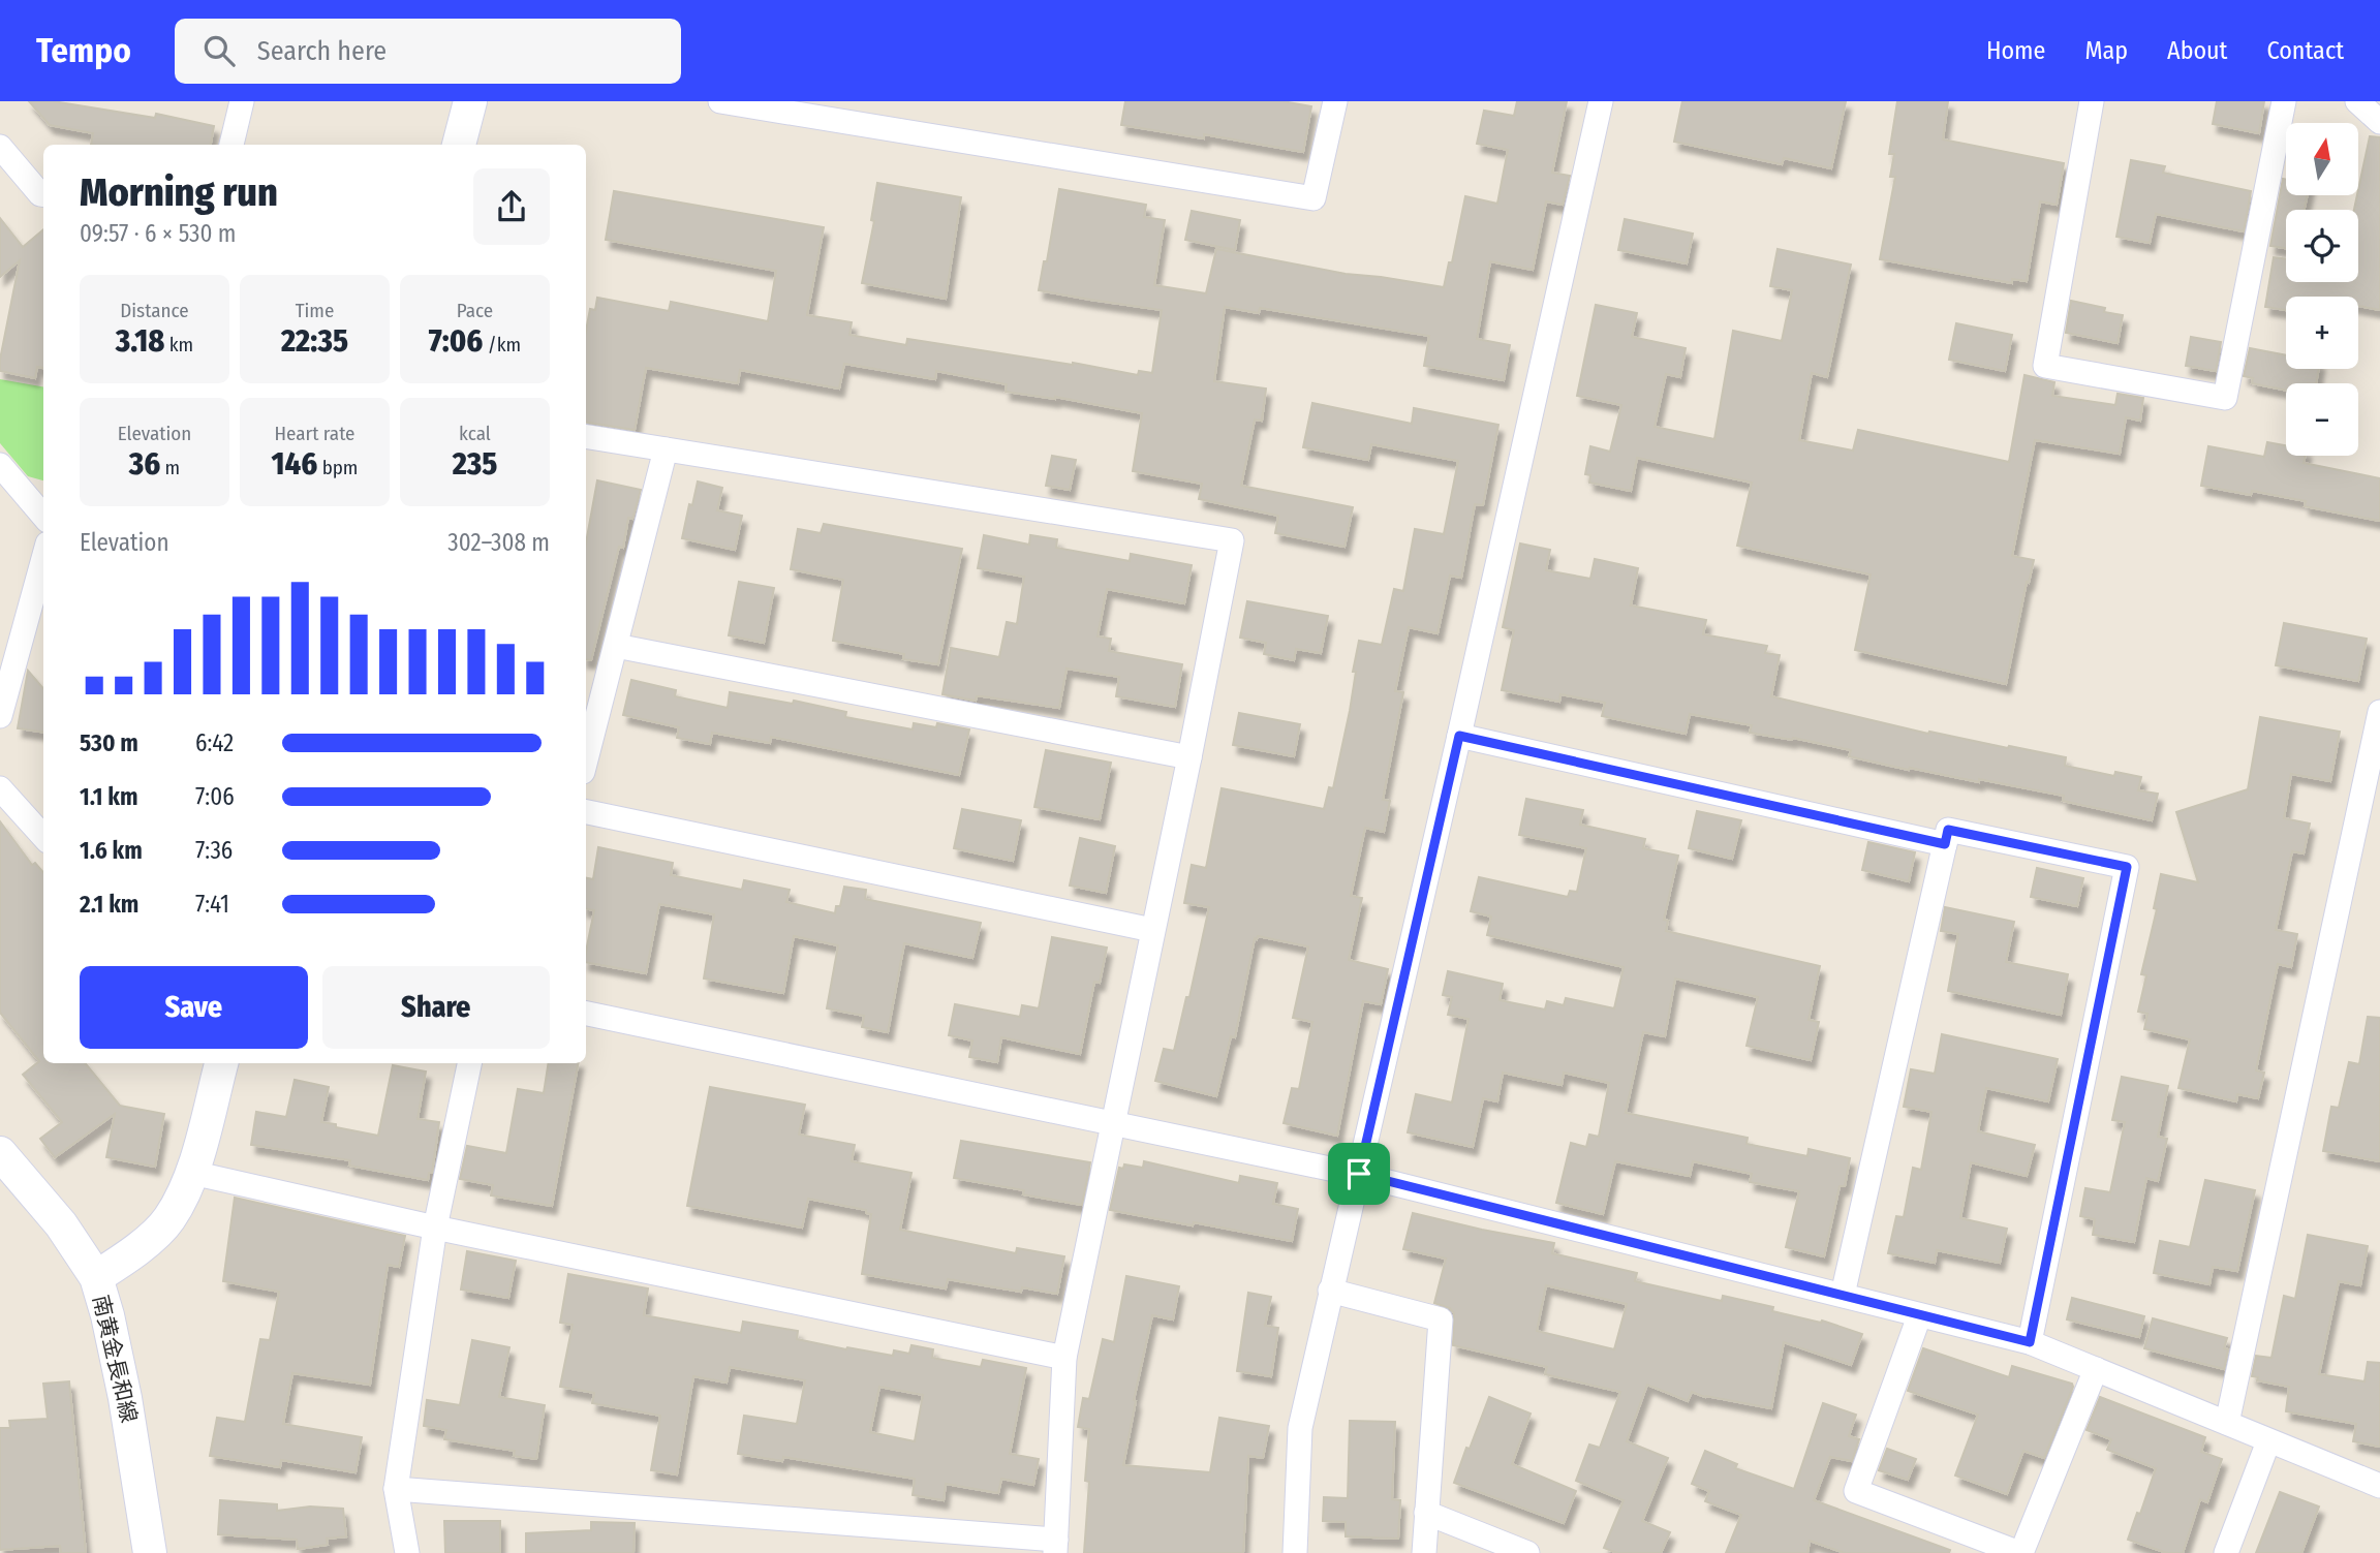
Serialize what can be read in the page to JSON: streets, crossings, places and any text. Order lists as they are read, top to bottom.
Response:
{
  "streets": {
    "main road": ["南黄金長和線"]
  },
  "north": "top",
  "page": {
    "header": "Tempo",
    "search": "Search here",
    "nav": [
      "Home",
      "Map",
      "About",
      "Contact"
    ],
    "map_buttons": ["+", "−"],
    "heading": ["Morning run", "09:57 · 6 × 530 m"],
    "stats": [
      ["Distance", "3.18 km"],
      ["Time", "22:35"],
      ["Pace", "7:06 /km"],
      ["Elevation", "36 m"],
      ["Heart rate", "146 bpm"],
      ["kcal", "235"]
    ],
    "chart": ["Elevation", "302–308 m"],
    "list": [
      {
        "name": "530 m",
        "note": "6:42"
      },
      {
        "name": "1.1 km",
        "note": "7:06"
      },
      {
        "name": "1.6 km",
        "note": "7:36"
      },
      {
        "name": "2.1 km",
        "note": "7:41"
      }
    ],
    "buttons": ["Save", "Share"]
  }
}
